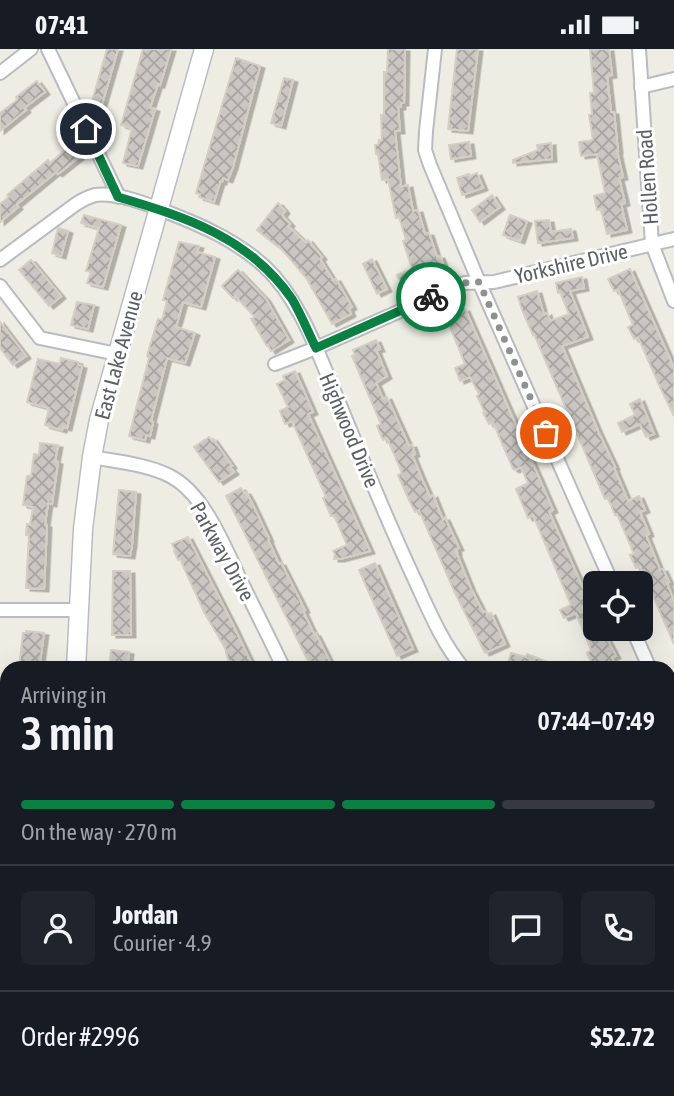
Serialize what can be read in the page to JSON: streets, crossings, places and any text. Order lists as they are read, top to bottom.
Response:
{
  "streets": {
    "street": [
      "Hollen Road",
      "Yorkshire Drive",
      "East Lake Avenue",
      "Highwood Drive",
      "Parkway Drive"
    ]
  },
  "crossings": [
    ["Hollen Road", "Yorkshire Drive"],
    ["Yorkshire Drive", "Highwood Drive"],
    ["East Lake Avenue", "Highwood Drive"],
    ["East Lake Avenue", "Parkway Drive"]
  ],
  "page": {
    "status": "07:41",
    "heading": ["3 min", "Arriving in", "07:44–07:49"],
    "panel": [
      "Jordan",
      "Courier · 4.9",
      "Order #2996",
      "$52.72"
    ],
    "bar": "On the way · 270 m"
  }
}
